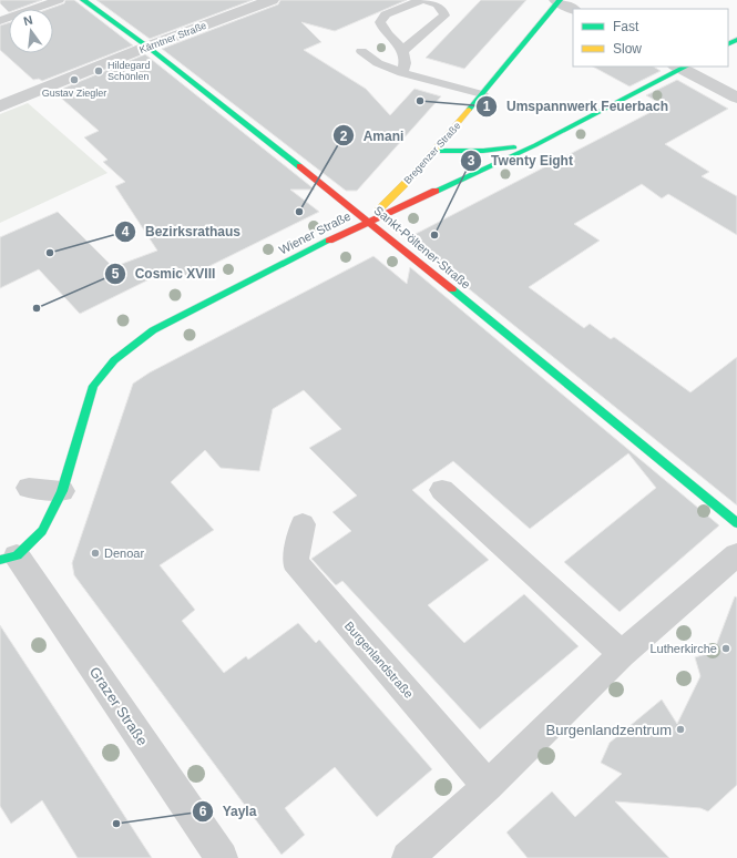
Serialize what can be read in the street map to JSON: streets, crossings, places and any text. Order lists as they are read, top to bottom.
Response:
{
  "streets": {
    "street": [
      "Kärntner Straße",
      "Bregenzer Straße",
      "Wiener Straße",
      "Sankt-Pöltener-Straße",
      "Burgenlandstraße",
      "Grazer Straße"
    ]
  },
  "crossings": [
    ["Kärntner Straße", "Sankt-Pöltener-Straße"],
    ["Bregenzer Straße", "Wiener Straße"],
    ["Bregenzer Straße", "Sankt-Pöltener-Straße"],
    ["Wiener Straße", "Sankt-Pöltener-Straße"],
    ["Wiener Straße", "Grazer Straße"]
  ],
  "places": [
    "Hildegard Schönlen",
    "Gustav Ziegler",
    "Umspannwerk Feuerbach",
    "Amani",
    "Twenty Eight",
    "Bezirksrathaus",
    "Cosmic XVIII",
    "Denoar",
    "Lutherkirche",
    "Burgenlandzentrum",
    "Yayla"
  ],
  "legend": ["Fast", "Slow"],
  "north": "top"
}
